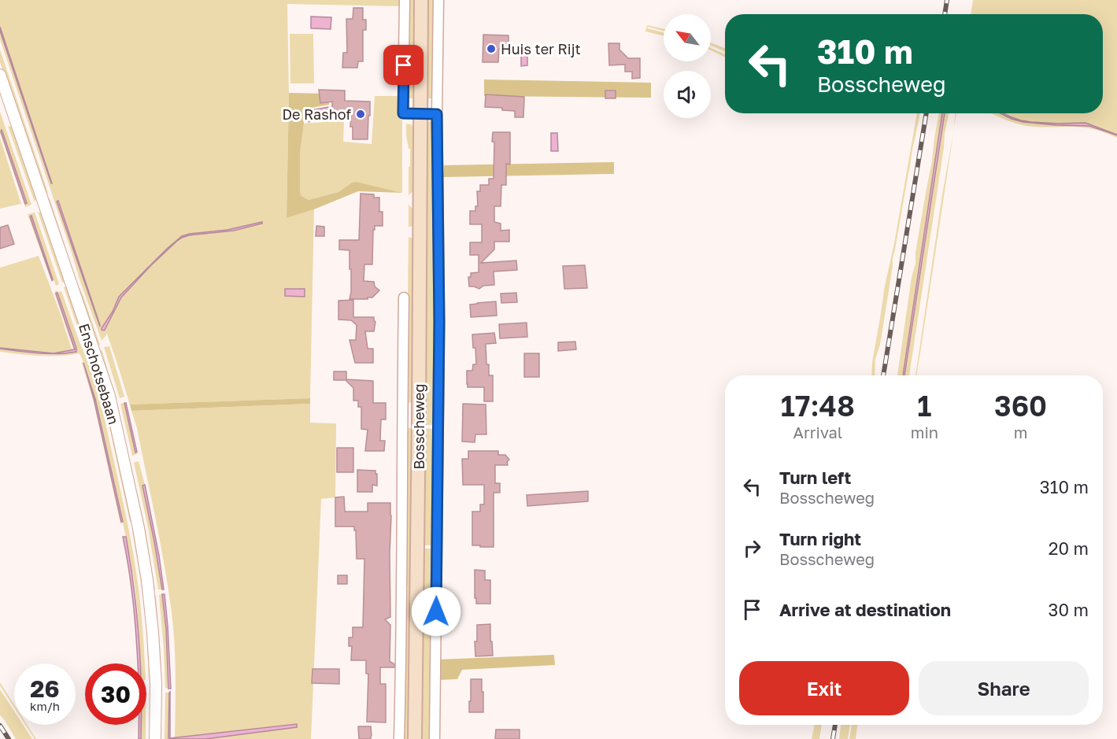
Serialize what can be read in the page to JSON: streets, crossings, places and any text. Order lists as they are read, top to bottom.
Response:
{
  "streets": {
    "main road": ["Bosscheweg"],
    "street": ["Enschotsebaan"]
  },
  "places": ["Huis ter Rijt", "De Rashof"],
  "north": "top left",
  "page": {
    "turn": ["310 m", "Bosscheweg"],
    "eta": [
      "17:48",
      "Arrival",
      "1",
      "min",
      "360",
      "m"
    ],
    "list": [
      {
        "name": "Turn left",
        "note": "Bosscheweg",
        "value": "310 m"
      },
      {
        "name": "Turn right",
        "note": "Bosscheweg",
        "value": "20 m"
      },
      {
        "name": "Arrive at destination",
        "value": "30 m"
      }
    ],
    "buttons": ["Exit", "Share"],
    "speed": "26 km/h",
    "limit": "30"
  }
}
